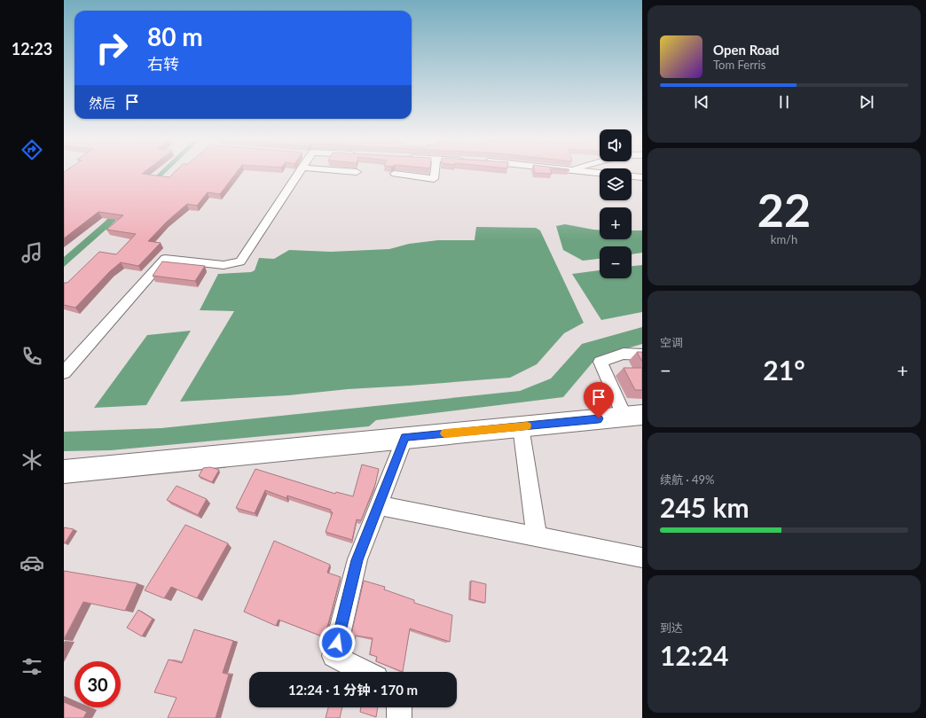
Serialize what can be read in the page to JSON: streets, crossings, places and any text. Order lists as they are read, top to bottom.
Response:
{
  "page": {
    "tabs": "12:23",
    "turn": ["80 m", "右转"],
    "song": ["Open Road", "Tom Ferris"],
    "then": "然后",
    "map_buttons": ["+", "−"],
    "tile": [
      ["22", "km/h"],
      "空调",
      ["续航 · 49%", "245 km"],
      ["到达", "12:24"]
    ],
    "heat": ["−", "21°", "+"],
    "limit": "30",
    "trip": "12:24 · 1 分钟 · 170 m"
  }
}
